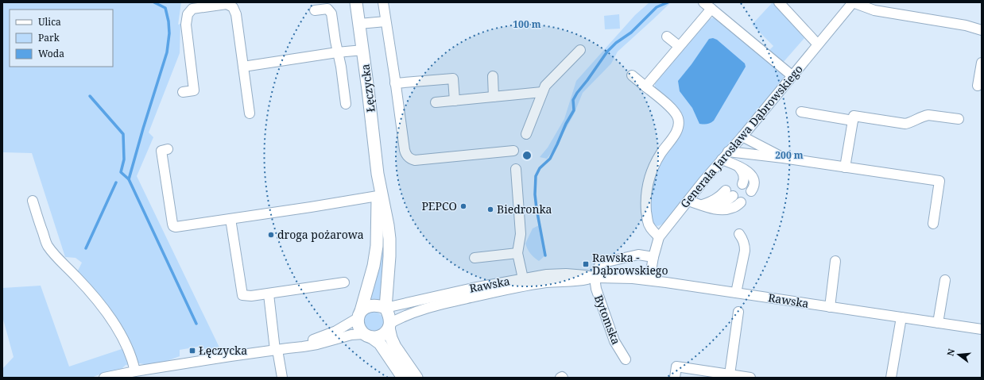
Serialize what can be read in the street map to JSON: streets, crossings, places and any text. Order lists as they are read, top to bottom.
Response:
{
  "streets": {
    "main road": ["Łęczycka"],
    "street": ["Generała Jarosława Dąbrowskiego", "Rawska", "Bytomska"]
  },
  "crossings": [
    ["Łęczycka", "Rawska"],
    ["Generała Jarosława Dąbrowskiego", "Rawska"],
    ["Rawska", "Bytomska"]
  ],
  "places": {
    "other": ["PEPCO", "Biedronka", "droga pożarowa"],
    "transit": ["Rawska - Dąbrowskiego", "Łęczycka"]
  },
  "legend": ["Ulica", "Park", "Woda"],
  "north": "left",
  "rings": ["100 m", "200 m"]
}
